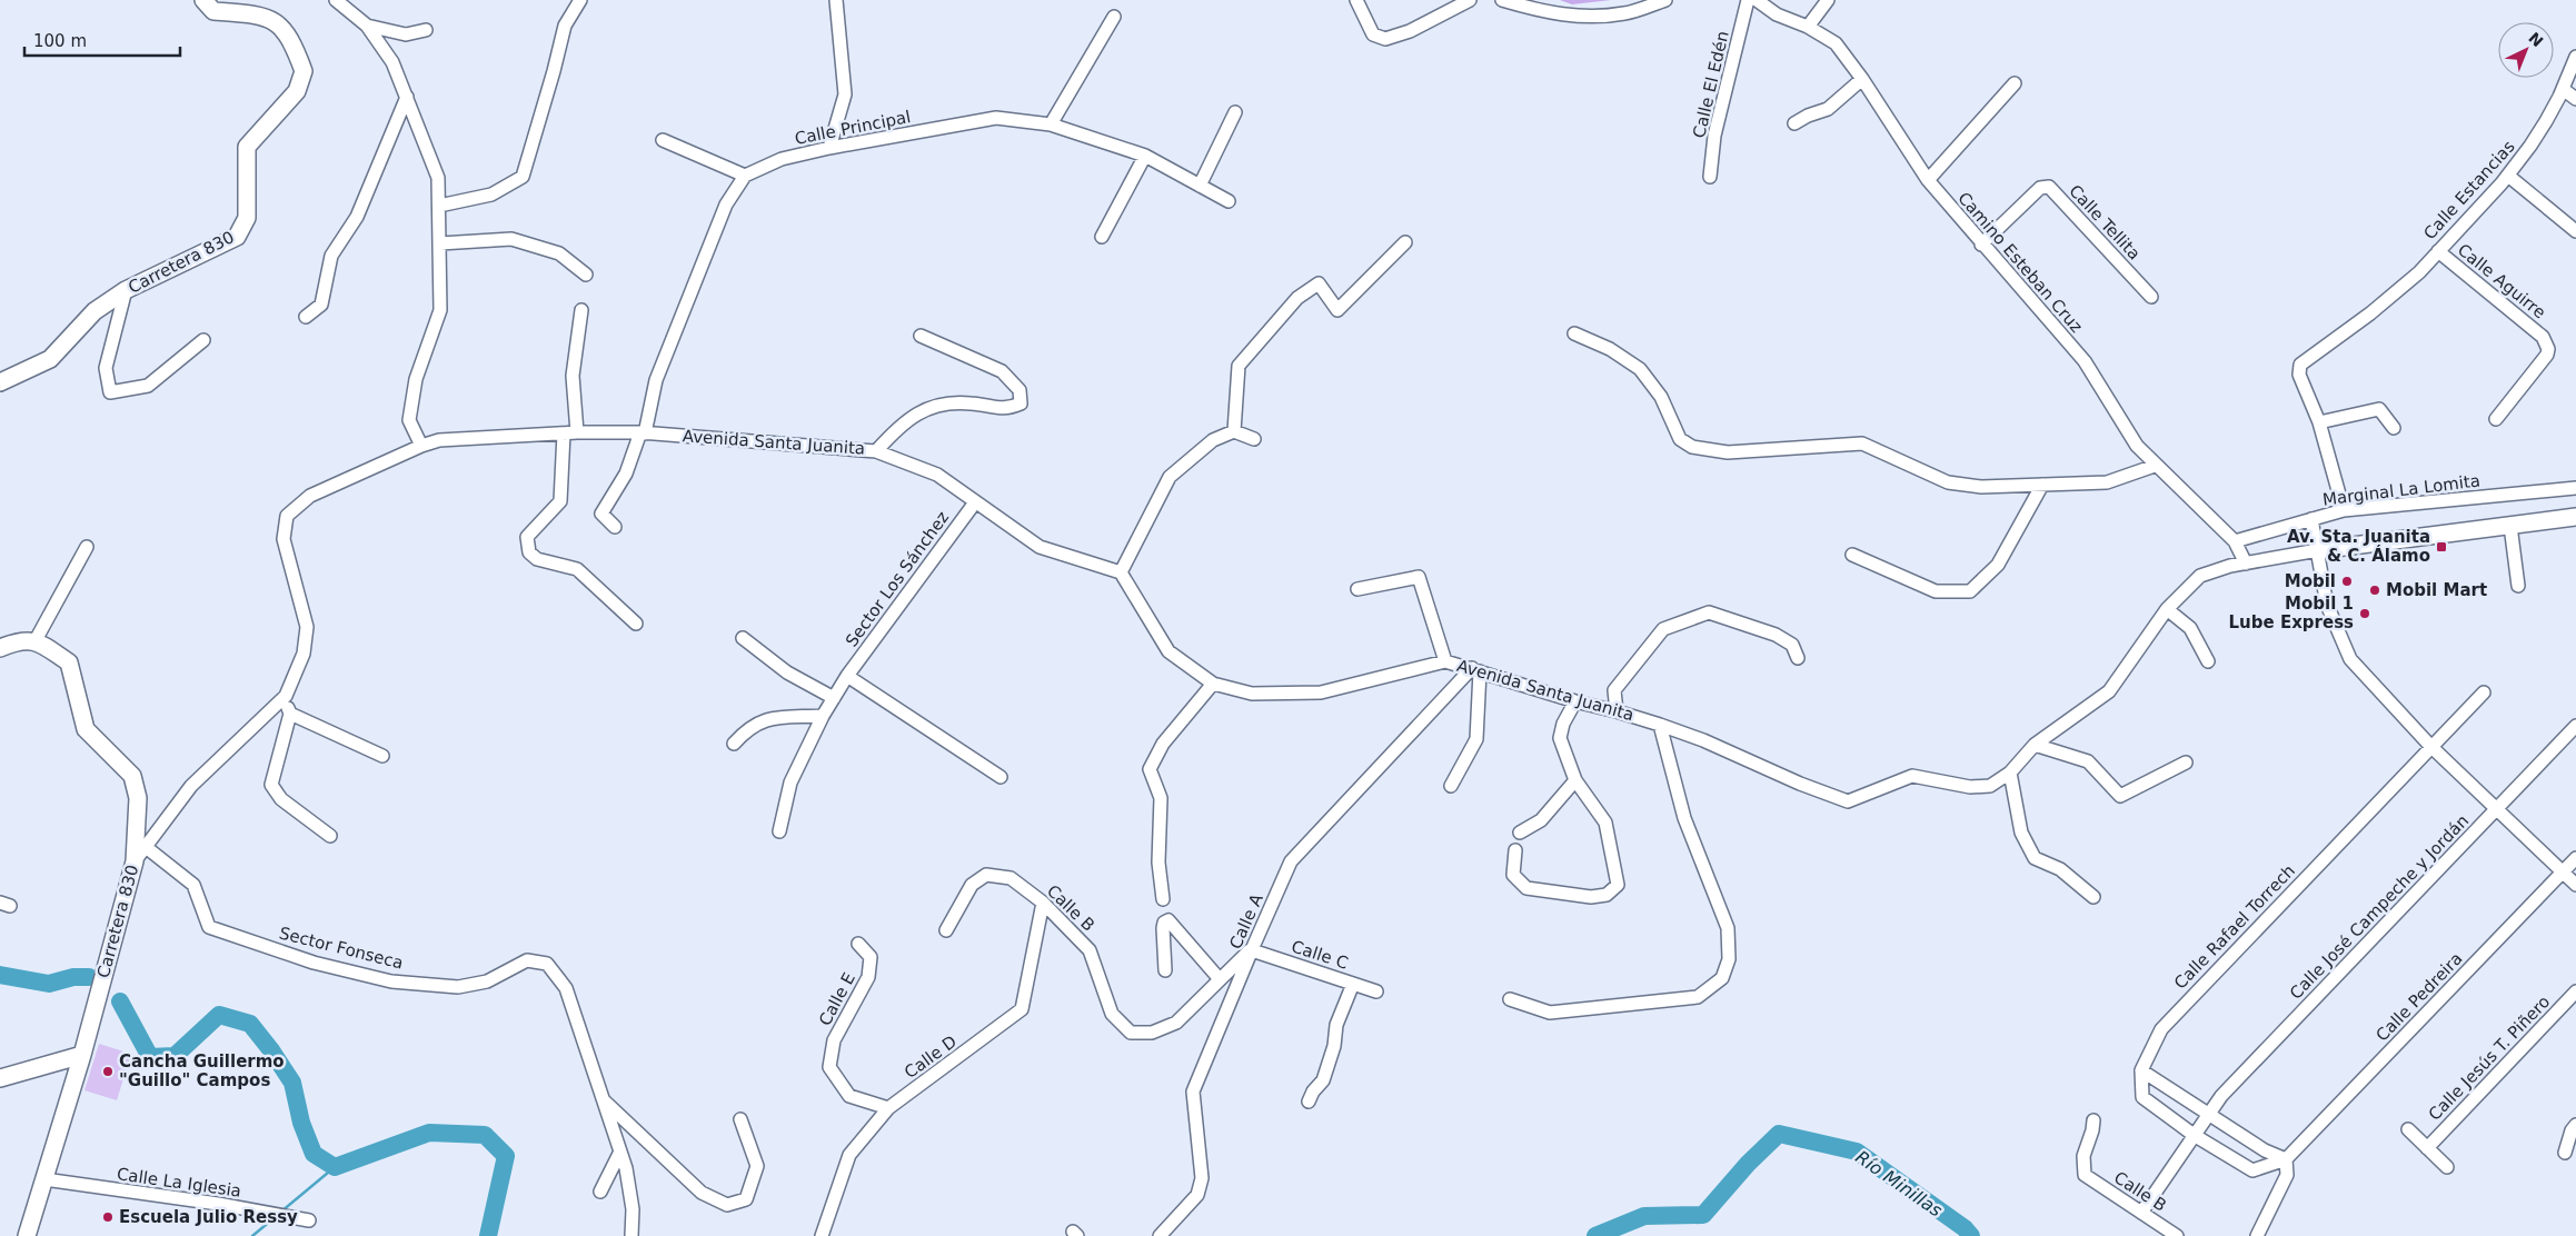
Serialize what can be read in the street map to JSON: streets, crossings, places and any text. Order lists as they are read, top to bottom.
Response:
{
  "streets": {
    "street": [
      "Calle El Edén",
      "Calle Principal",
      "Calle Estancias",
      "Calle Tellita",
      "Carretera 830",
      "Camino Esteban Cruz",
      "Calle Aguirre",
      "Avenida Santa Juanita",
      "Marginal La Lomita",
      "Sector Los Sánchez",
      "Calle José Campeche y Jordán",
      "Calle B",
      "Calle A",
      "Calle Rafael Torrech",
      "Sector Fonseca",
      "Calle C",
      "Calle Pedreira",
      "Calle E",
      "Calle D",
      "Calle Jesús T. Piñero",
      "Calle La Iglesia"
    ]
  },
  "crossings": [
    ["Calle Estancias", "Calle Aguirre"],
    ["Calle Tellita", "Camino Esteban Cruz"],
    ["Carretera 830", "Avenida Santa Juanita"],
    ["Carretera 830", "Calle La Iglesia"],
    ["Camino Esteban Cruz", "Avenida Santa Juanita"],
    ["Camino Esteban Cruz", "Marginal La Lomita"],
    ["Avenida Santa Juanita", "Sector Los Sánchez"],
    ["Avenida Santa Juanita", "Calle A"],
    ["Avenida Santa Juanita", "Sector Fonseca"],
    ["Calle B", "Calle A"],
    ["Calle B", "Calle C"],
    ["Calle B", "Calle D"],
    ["Calle A", "Calle C"],
    ["Calle E", "Calle D"]
  ],
  "water": ["Río Minillas"],
  "places": {
    "transit": ["Av. Sta. Juanita & C. Álamo"],
    "other": [
      "Mobil",
      "Mobil Mart",
      "Mobil 1 Lube Express",
      "Cancha Guillermo \"Guillo\" Campos",
      "Escuela Julio Ressy"
    ]
  },
  "scale_bar": "100 m",
  "north": "top right"
}
